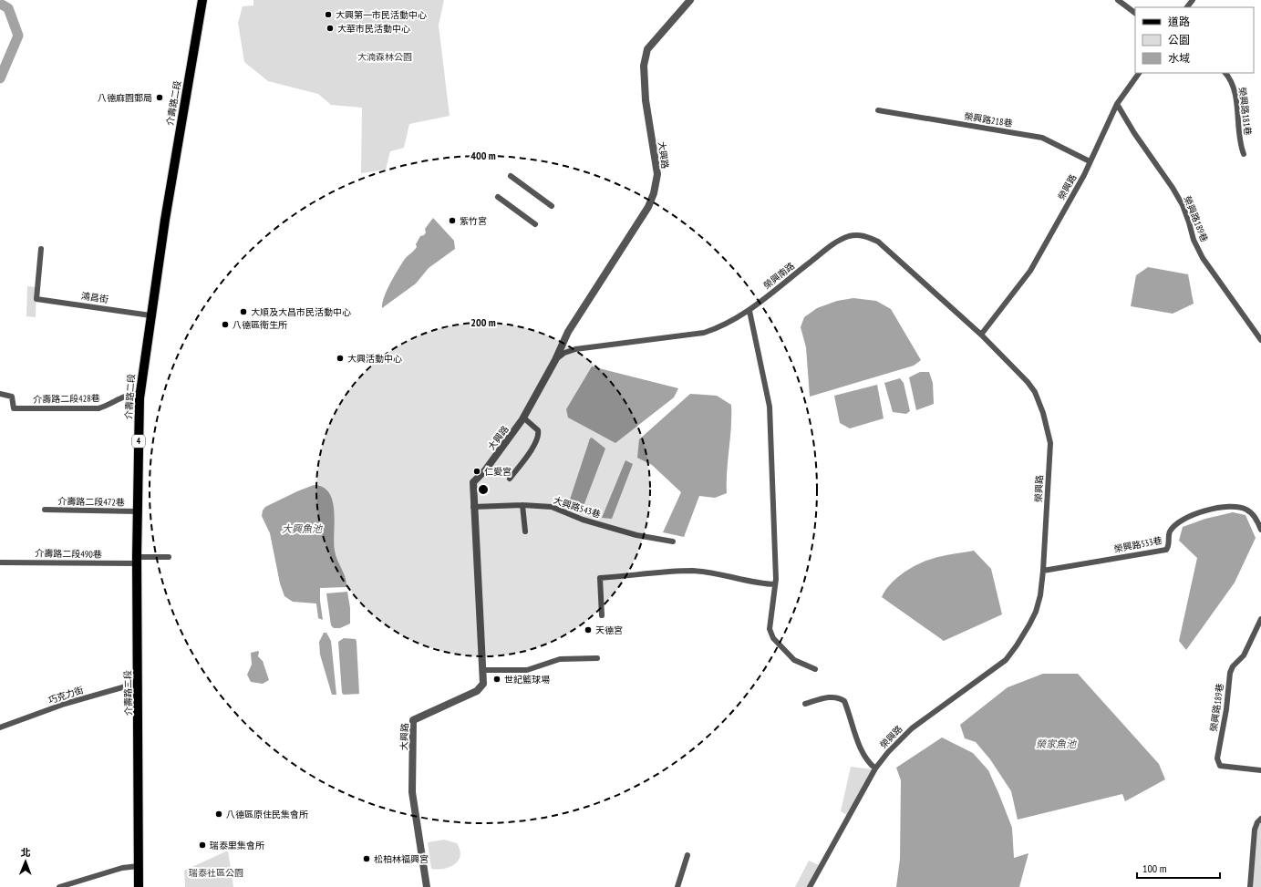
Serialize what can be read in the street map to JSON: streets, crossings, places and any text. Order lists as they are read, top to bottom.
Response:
{
  "streets": {
    "main road": ["介壽路二段", "4"],
    "street": [
      "榮興路181巷",
      "榮興路218巷",
      "大興路",
      "榮興路",
      "榮興路189巷",
      "榮興南路",
      "鴻昌街",
      "介壽路二段428巷",
      "介壽路二段472巷",
      "大興路543巷",
      "榮興路533巷",
      "介壽路二段490巷",
      "巧克力街"
    ]
  },
  "crossings": [
    ["介壽路二段", "鴻昌街"],
    ["介壽路二段", "介壽路二段428巷"],
    ["介壽路二段", "介壽路二段472巷"],
    ["介壽路二段", "介壽路二段490巷"],
    ["介壽路二段", "巧克力街"],
    ["榮興路218巷", "榮興路"],
    ["大興路", "榮興南路"],
    ["大興路", "大興路543巷"],
    ["榮興路", "榮興路189巷"],
    ["榮興路", "榮興南路"],
    ["榮興路", "榮興路533巷"]
  ],
  "water": ["大興魚池", "榮家魚池"],
  "parks": ["大湳森林公園", "瑞泰社區公園"],
  "places": [
    "大興第一市民活動中心",
    "大華市民活動中心",
    "八德麻園郵局",
    "紫竹宮",
    "大順及大昌市民活動中心",
    "八德區衛生所",
    "大興活動中心",
    "仁愛宮",
    "天德宮",
    "世紀籃球場",
    "八德區原住民集會所",
    "瑞泰里集會所",
    "松柏林福興宮"
  ],
  "legend": ["道路", "公園", "水域"],
  "scale_bar": "100 m",
  "north": "top",
  "rings": ["400 m", "200 m"]
}
